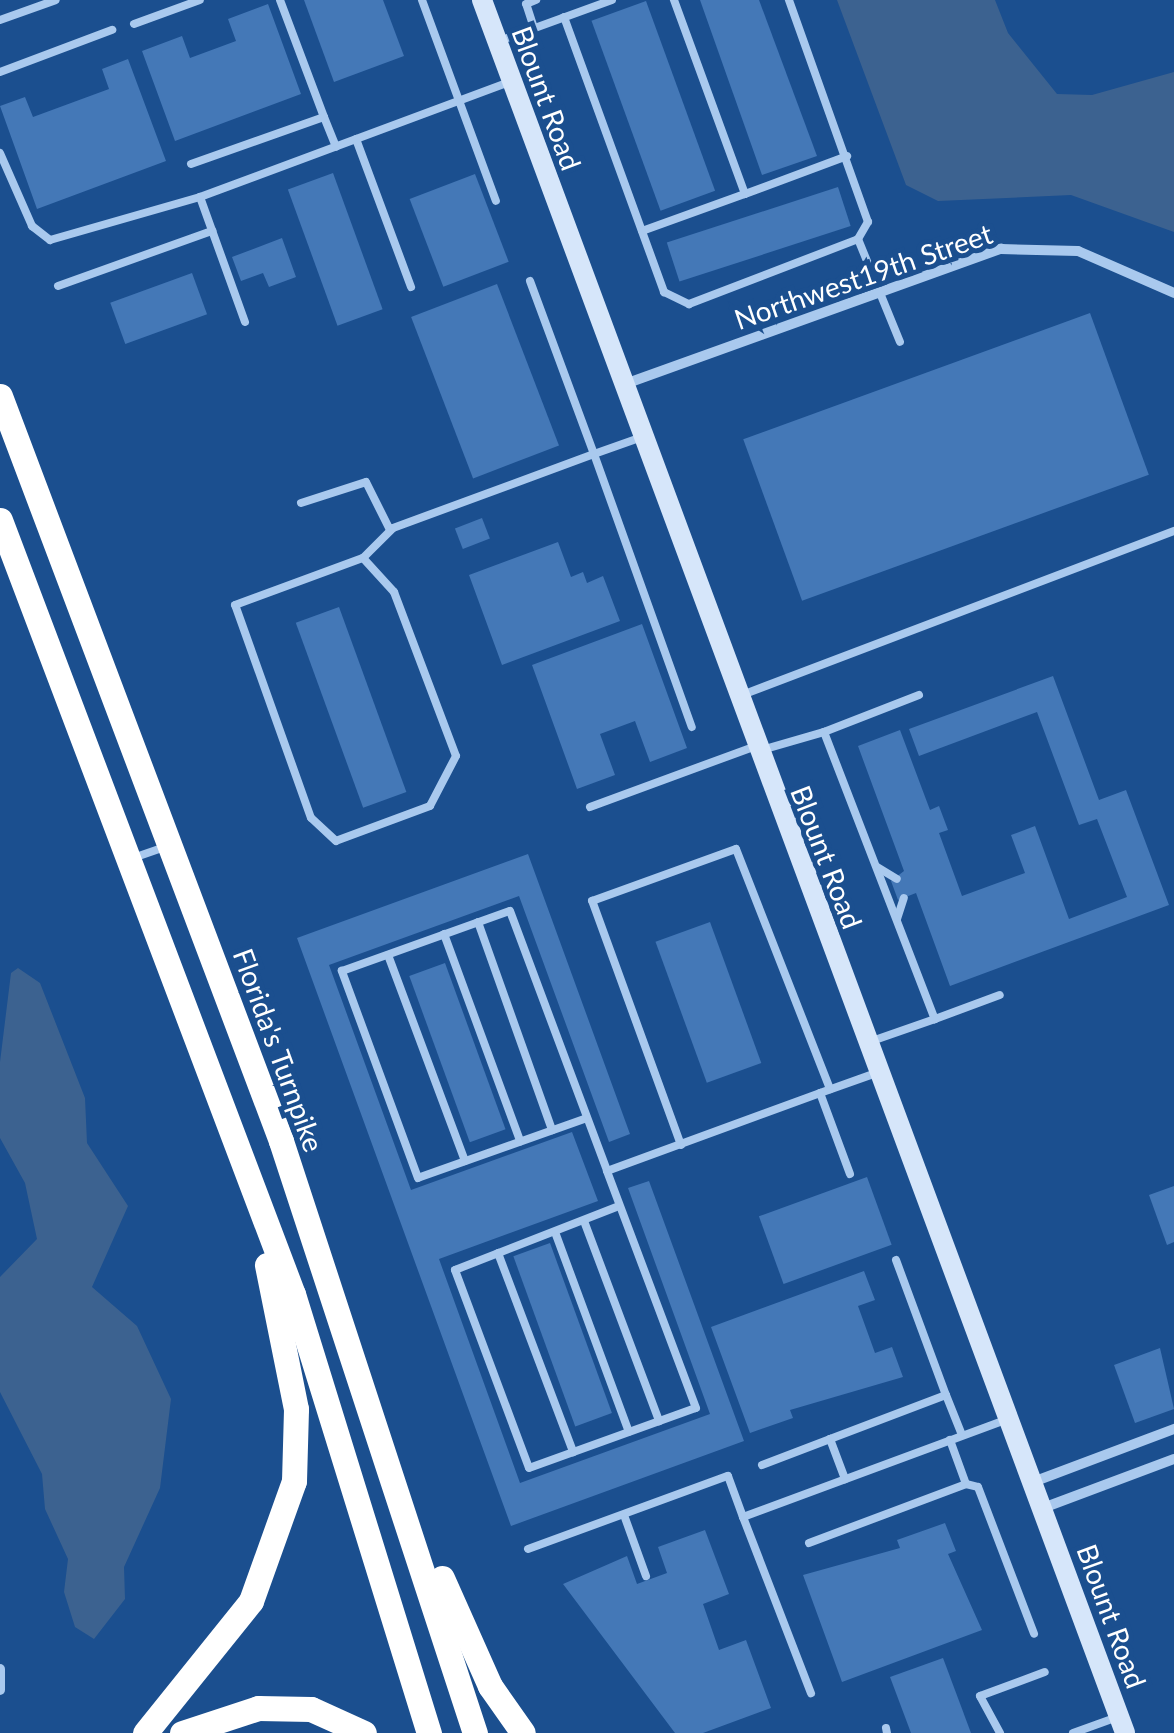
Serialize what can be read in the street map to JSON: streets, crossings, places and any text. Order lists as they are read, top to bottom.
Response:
{
  "streets": {
    "highway": ["Florida's Turnpike"],
    "street": ["Blount Road", "Northwest19th Street"]
  },
  "crossings": [
    ["Blount Road", "Northwest19th Street"]
  ]
}
